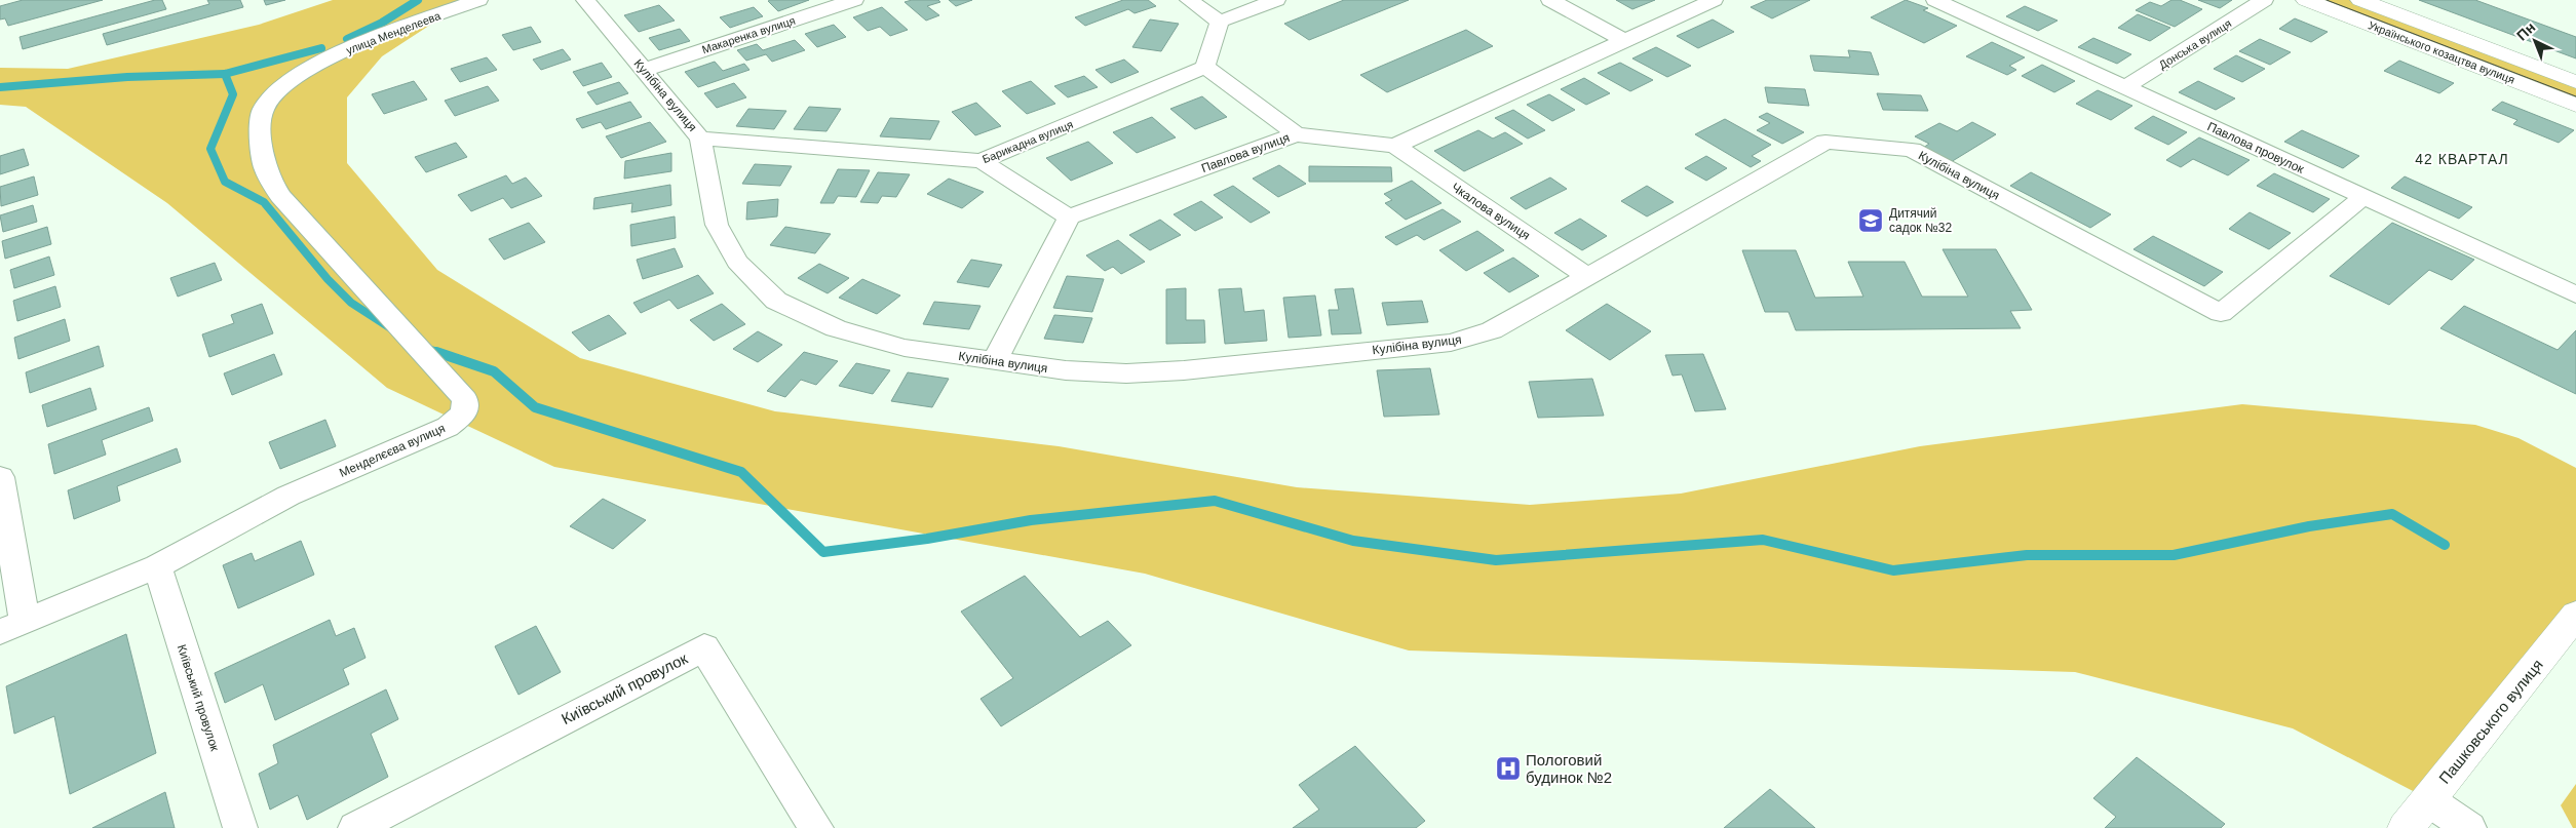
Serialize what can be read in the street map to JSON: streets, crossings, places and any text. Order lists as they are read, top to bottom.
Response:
{
  "streets": {
    "street": [
      "улица Менделеева",
      "Макаренка вулиця",
      "Донська вулиця",
      "Українського козацтва вулиця",
      "Кулібіна вулиця",
      "Барикадна вулиця",
      "Павлова провулок",
      "Павлова вулиця",
      "Чкалова вулиця",
      "Менделєєва вулиця",
      "Київський провулок",
      "Пашковського вулиця"
    ]
  },
  "crossings": [
    ["улица Менделеева", "Менделєєва вулиця"],
    ["Макаренка вулиця", "Кулібіна вулиця"],
    ["Донська вулиця", "Павлова провулок"],
    ["Кулібіна вулиця", "Барикадна вулиця"],
    ["Кулібіна вулиця", "Павлова провулок"],
    ["Кулібіна вулиця", "Чкалова вулиця"],
    ["Павлова вулиця", "Чкалова вулиця"],
    ["Менделєєва вулиця", "Київський провулок"]
  ],
  "districts": ["42 КВАРТАЛ"],
  "places": {
    "school or university": ["Дитячий садок №32"],
    "hospital": ["Пологовий будинок №2"]
  },
  "north": "top left"
}
